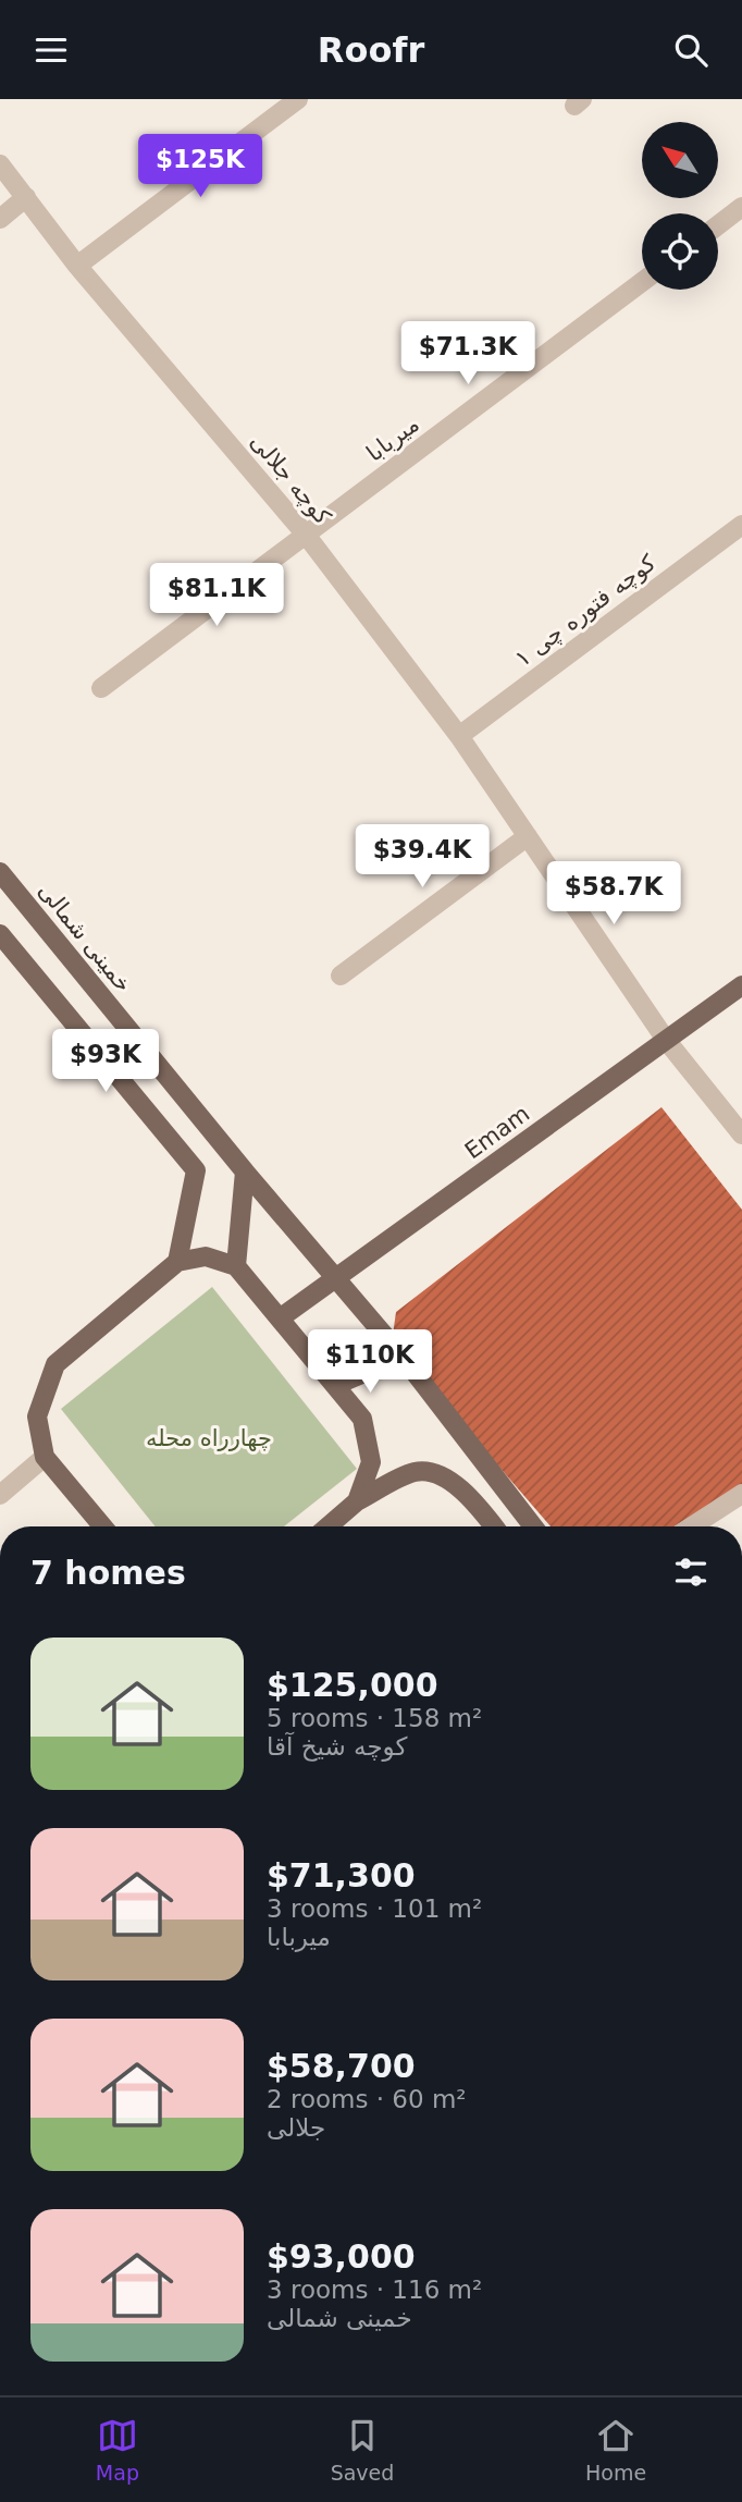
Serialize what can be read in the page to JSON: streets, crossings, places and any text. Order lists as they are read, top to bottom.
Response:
{
  "streets": {
    "main road": ["خمینی شمالی", "Emam"],
    "street": ["میربابا", "کوچه جلالی", "کوچه فتوره چی ۱"]
  },
  "crossings": [
    ["میربابا", "کوچه جلالی"],
    ["کوچه جلالی", "کوچه فتوره چی ۱"],
    ["کوچه جلالی", "Emam"],
    ["خمینی شمالی", "Emam"]
  ],
  "parks": ["چهارراه محله"],
  "north": "top left",
  "page": {
    "header": "Roofr",
    "price": [
      "$125K",
      "$71.3K",
      "$81.1K",
      "$39.4K",
      "$58.7K",
      "$93K",
      "$110K"
    ],
    "heading": "7 homes",
    "list": [
      {
        "name": "$125,000",
        "note": "5 rooms · 158 m² · کوچه شیخ آقا"
      },
      {
        "name": "$71,300",
        "note": "3 rooms · 101 m² · میربابا"
      },
      {
        "name": "$58,700",
        "note": "2 rooms · 60 m² · جلالی"
      },
      {
        "name": "$93,000",
        "note": "3 rooms · 116 m² · خمینی شمالی"
      }
    ],
    "tabs": ["Map", "Saved", "Home"]
  }
}
